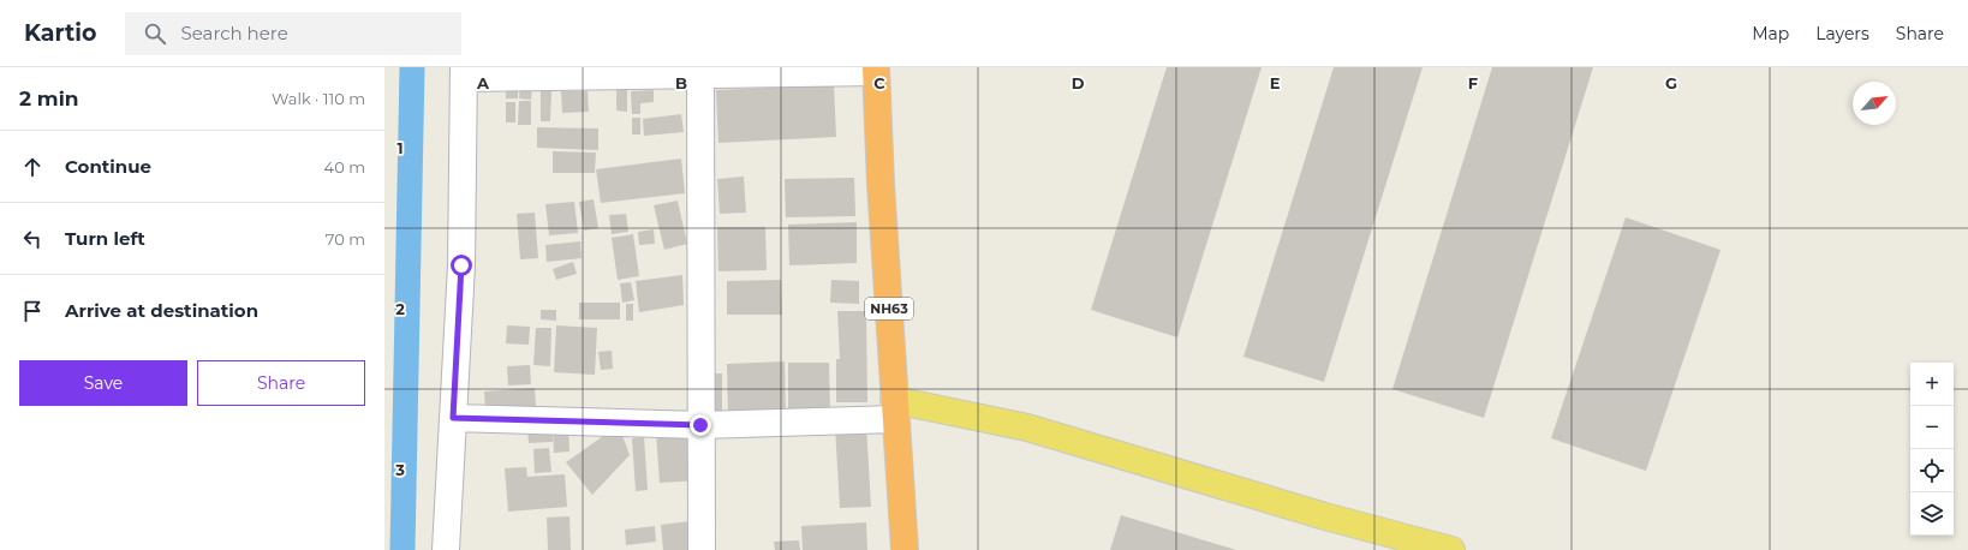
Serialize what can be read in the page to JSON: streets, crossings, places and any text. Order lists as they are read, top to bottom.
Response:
{
  "streets": {
    "highway": ["NH63"]
  },
  "north": "top right",
  "page": {
    "header": "Kartio",
    "search": "Search here",
    "nav": ["Map", "Layers", "Share"],
    "heading": ["2 min", "Walk · 110 m"],
    "list": [
      ["Continue", "40 m"],
      ["Turn left", "70 m"],
      "Arrive at destination"
    ],
    "buttons": ["Save", "Share"],
    "map_buttons": ["+", "−"]
  },
  "grid": {
    "columns": [
      "A",
      "B",
      "C",
      "D",
      "E",
      "F",
      "G"
    ],
    "rows": ["1", "2", "3"]
  }
}
